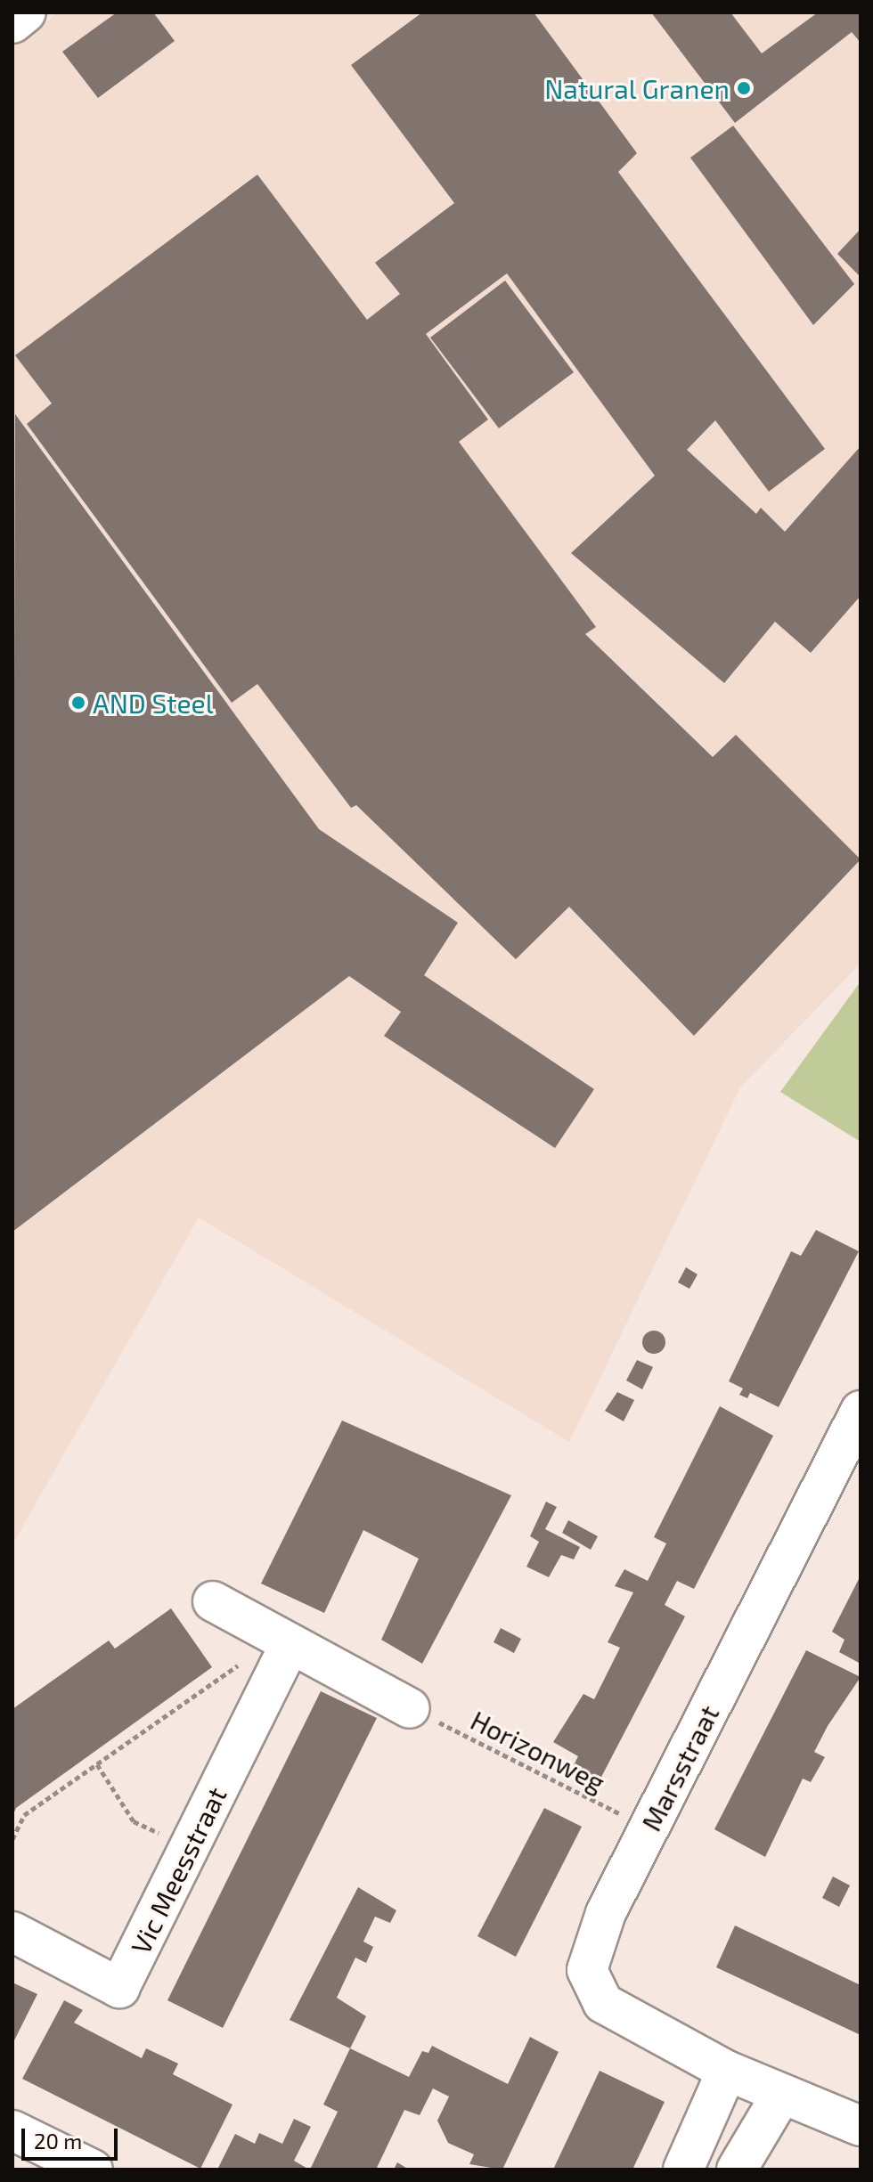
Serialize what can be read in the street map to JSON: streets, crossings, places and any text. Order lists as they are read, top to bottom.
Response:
{
  "streets": {
    "street": ["Marsstraat", "Vic Meesstraat"],
    "path": ["Horizonweg"]
  },
  "crossings": [
    ["Horizonweg", "Marsstraat"]
  ],
  "places": ["Natural Granen", "AND Steel"],
  "scale_bar": "20 m"
}
